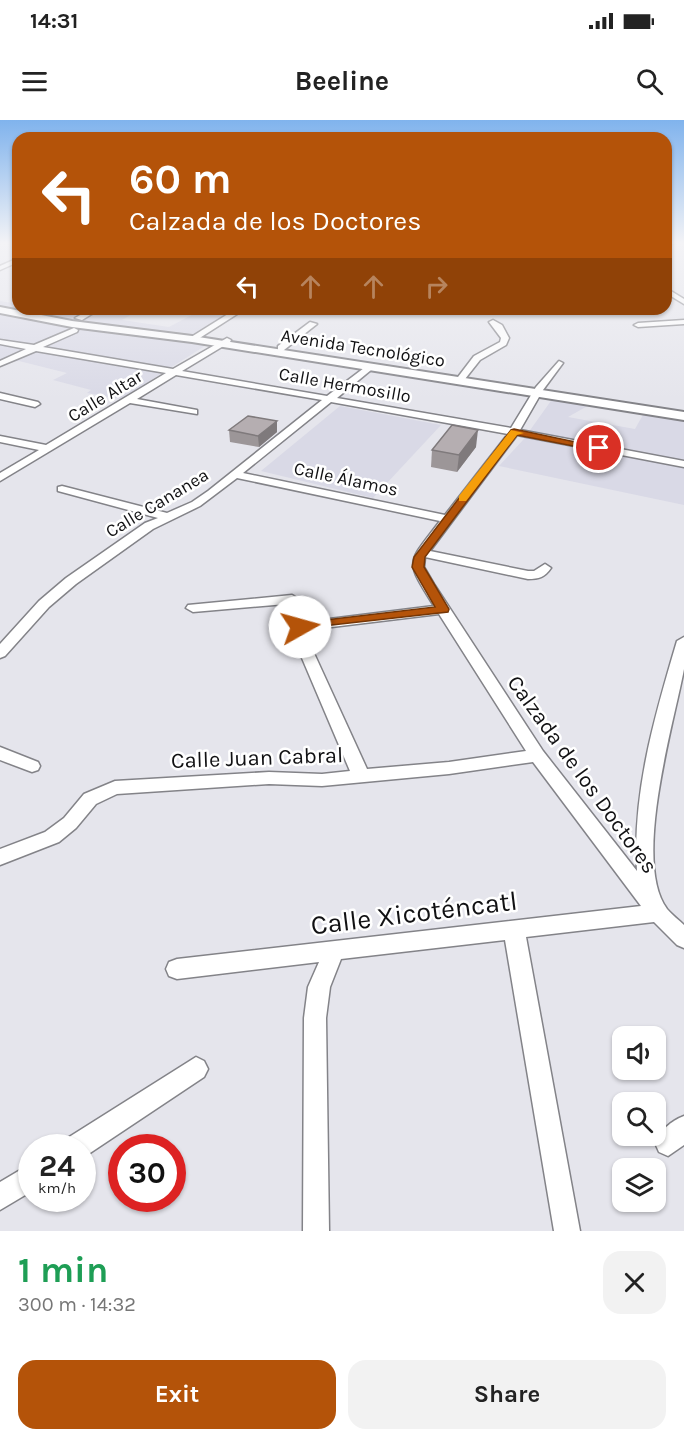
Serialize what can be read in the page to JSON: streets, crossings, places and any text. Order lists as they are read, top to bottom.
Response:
{
  "streets": {
    "main road": ["Avenida Tecnológico"],
    "street": [
      "Calle Hermosillo",
      "Calle Altar",
      "Calle Álamos",
      "Calle Cananea",
      "Calle Juan Cabral",
      "Calzada de los Doctores",
      "Calle Xicoténcatl"
    ]
  },
  "crossings": [
    ["Avenida Tecnológico", "Calle Altar"],
    ["Avenida Tecnológico", "Calle Cananea"],
    ["Calle Hermosillo", "Calle Altar"],
    ["Calle Hermosillo", "Calle Cananea"],
    ["Calle Álamos", "Calle Cananea"],
    ["Calle Juan Cabral", "Calzada de los Doctores"],
    ["Calzada de los Doctores", "Calle Xicoténcatl"]
  ],
  "page": {
    "status": "14:31",
    "header": "Beeline",
    "turn": ["60 m", "Calzada de los Doctores"],
    "speed": "24 km/h",
    "limit": "30",
    "heading": ["1 min", "300 m · 14:32"],
    "buttons": ["Exit", "Share"]
  }
}
